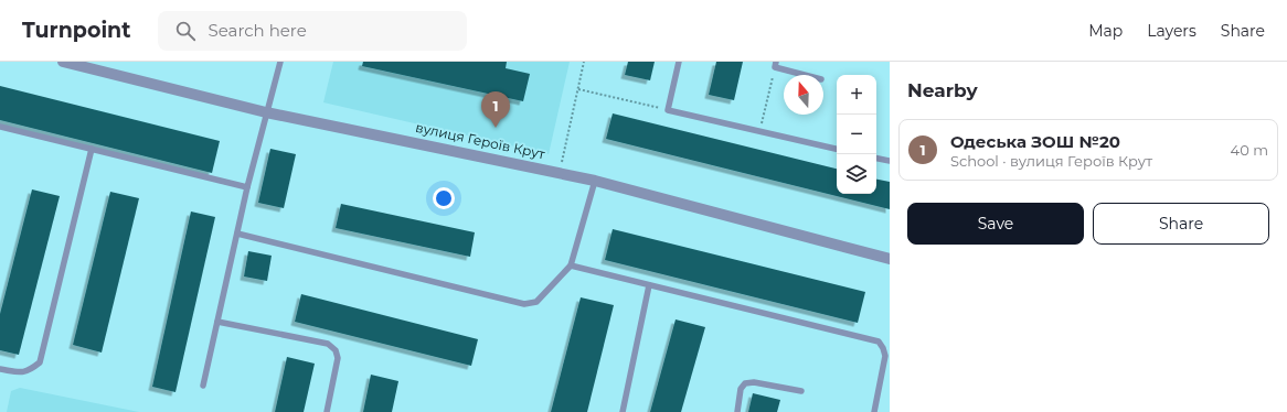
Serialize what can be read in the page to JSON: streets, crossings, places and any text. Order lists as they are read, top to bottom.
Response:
{
  "streets": {
    "street": ["вулиця Героїв Крут"]
  },
  "north": "top",
  "page": {
    "header": "Turnpoint",
    "search": "Search here",
    "nav": ["Map", "Layers", "Share"],
    "heading": "Nearby",
    "map_buttons": ["+", "−"],
    "pins": "1",
    "list": [
      {
        "mark": "1",
        "name": "Одеська ЗОШ №20",
        "note": "School · вулиця Героїв Крут",
        "value": "40 m"
      }
    ],
    "buttons": ["Save", "Share"]
  }
}
